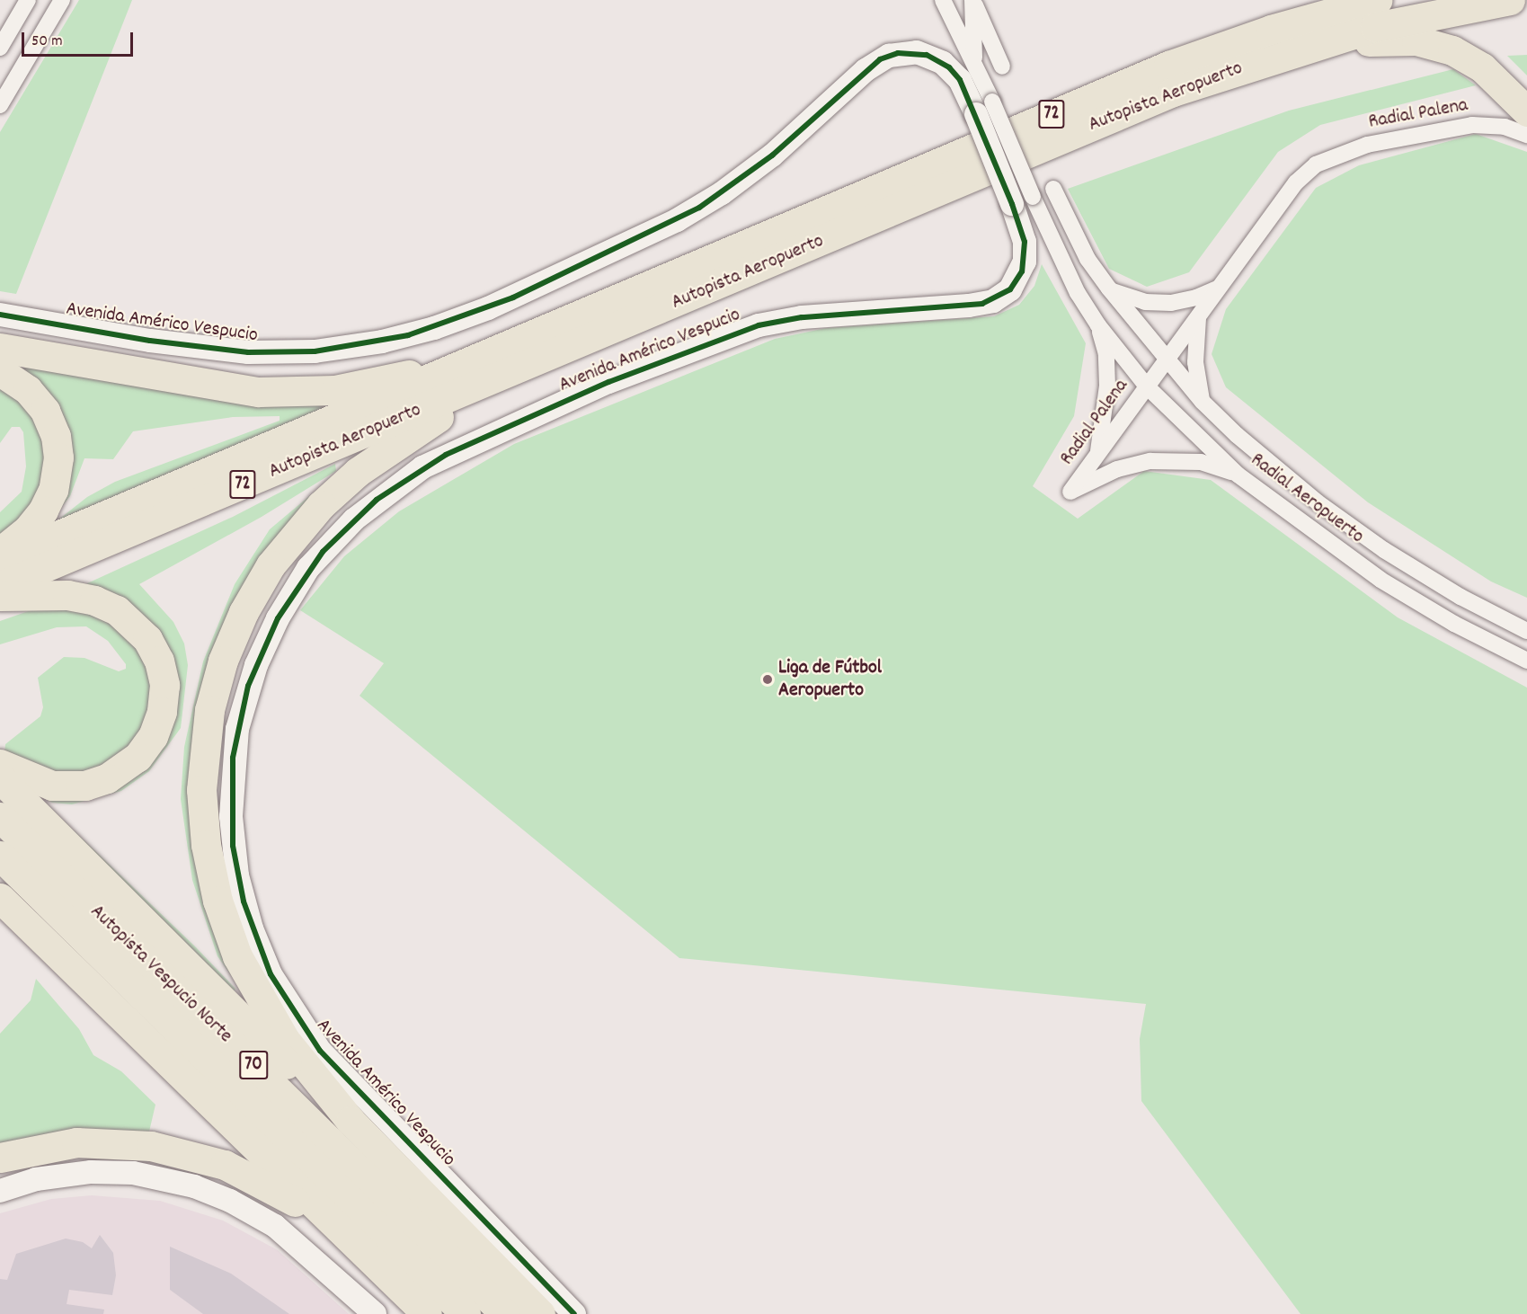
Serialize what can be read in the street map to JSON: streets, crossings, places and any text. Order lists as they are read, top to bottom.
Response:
{
  "streets": {
    "highway": [
      "Autopista Aeropuerto",
      "72",
      "Autopista Vespucio Norte",
      "70"
    ],
    "street": ["Radial Palena", "Avenida Américo Vespucio", "Radial Aeropuerto"]
  },
  "crossings": [
    ["Radial Palena", "Radial Aeropuerto"],
    ["Avenida Américo Vespucio", "Radial Aeropuerto"]
  ],
  "places": ["Liga de Fútbol Aeropuerto"],
  "scale_bar": "50 m"
}
